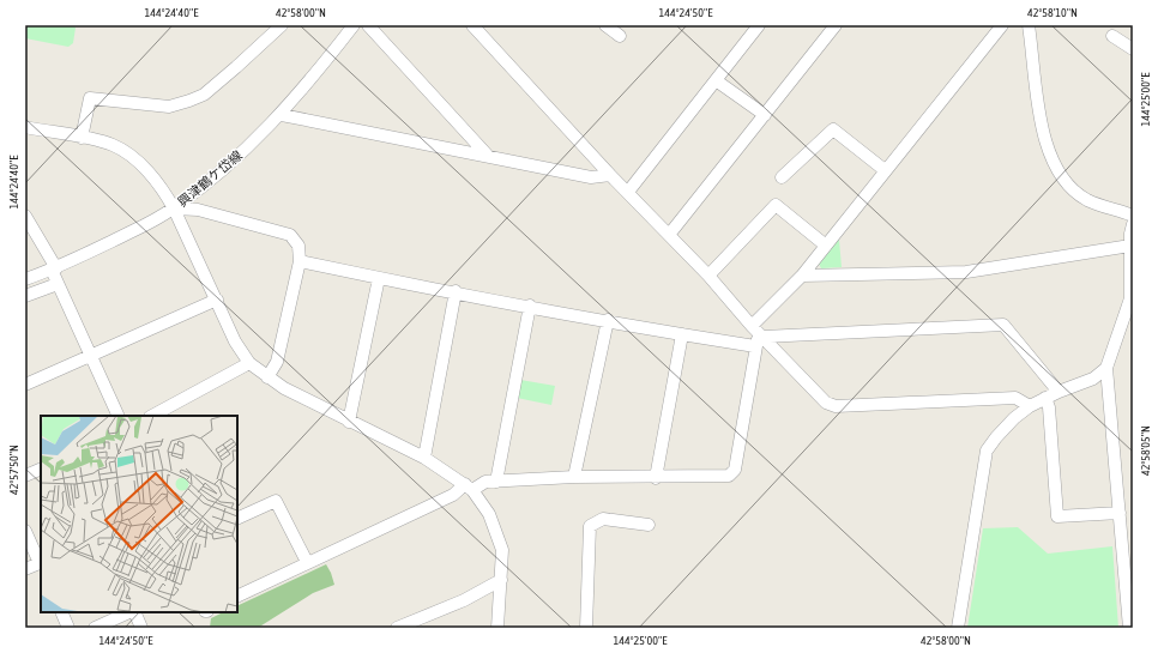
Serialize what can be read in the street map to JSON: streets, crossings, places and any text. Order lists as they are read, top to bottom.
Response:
{
  "streets": {
    "street": ["興津鶴ケ岱線"]
  },
  "coordinates": [
    "144°24'40\"E",
    "42°58'00\"N",
    "144°24'50\"E",
    "42°58'10\"N",
    "144°25'00\"E",
    "42°58'05\"N",
    "42°57'50\"N"
  ]
}
